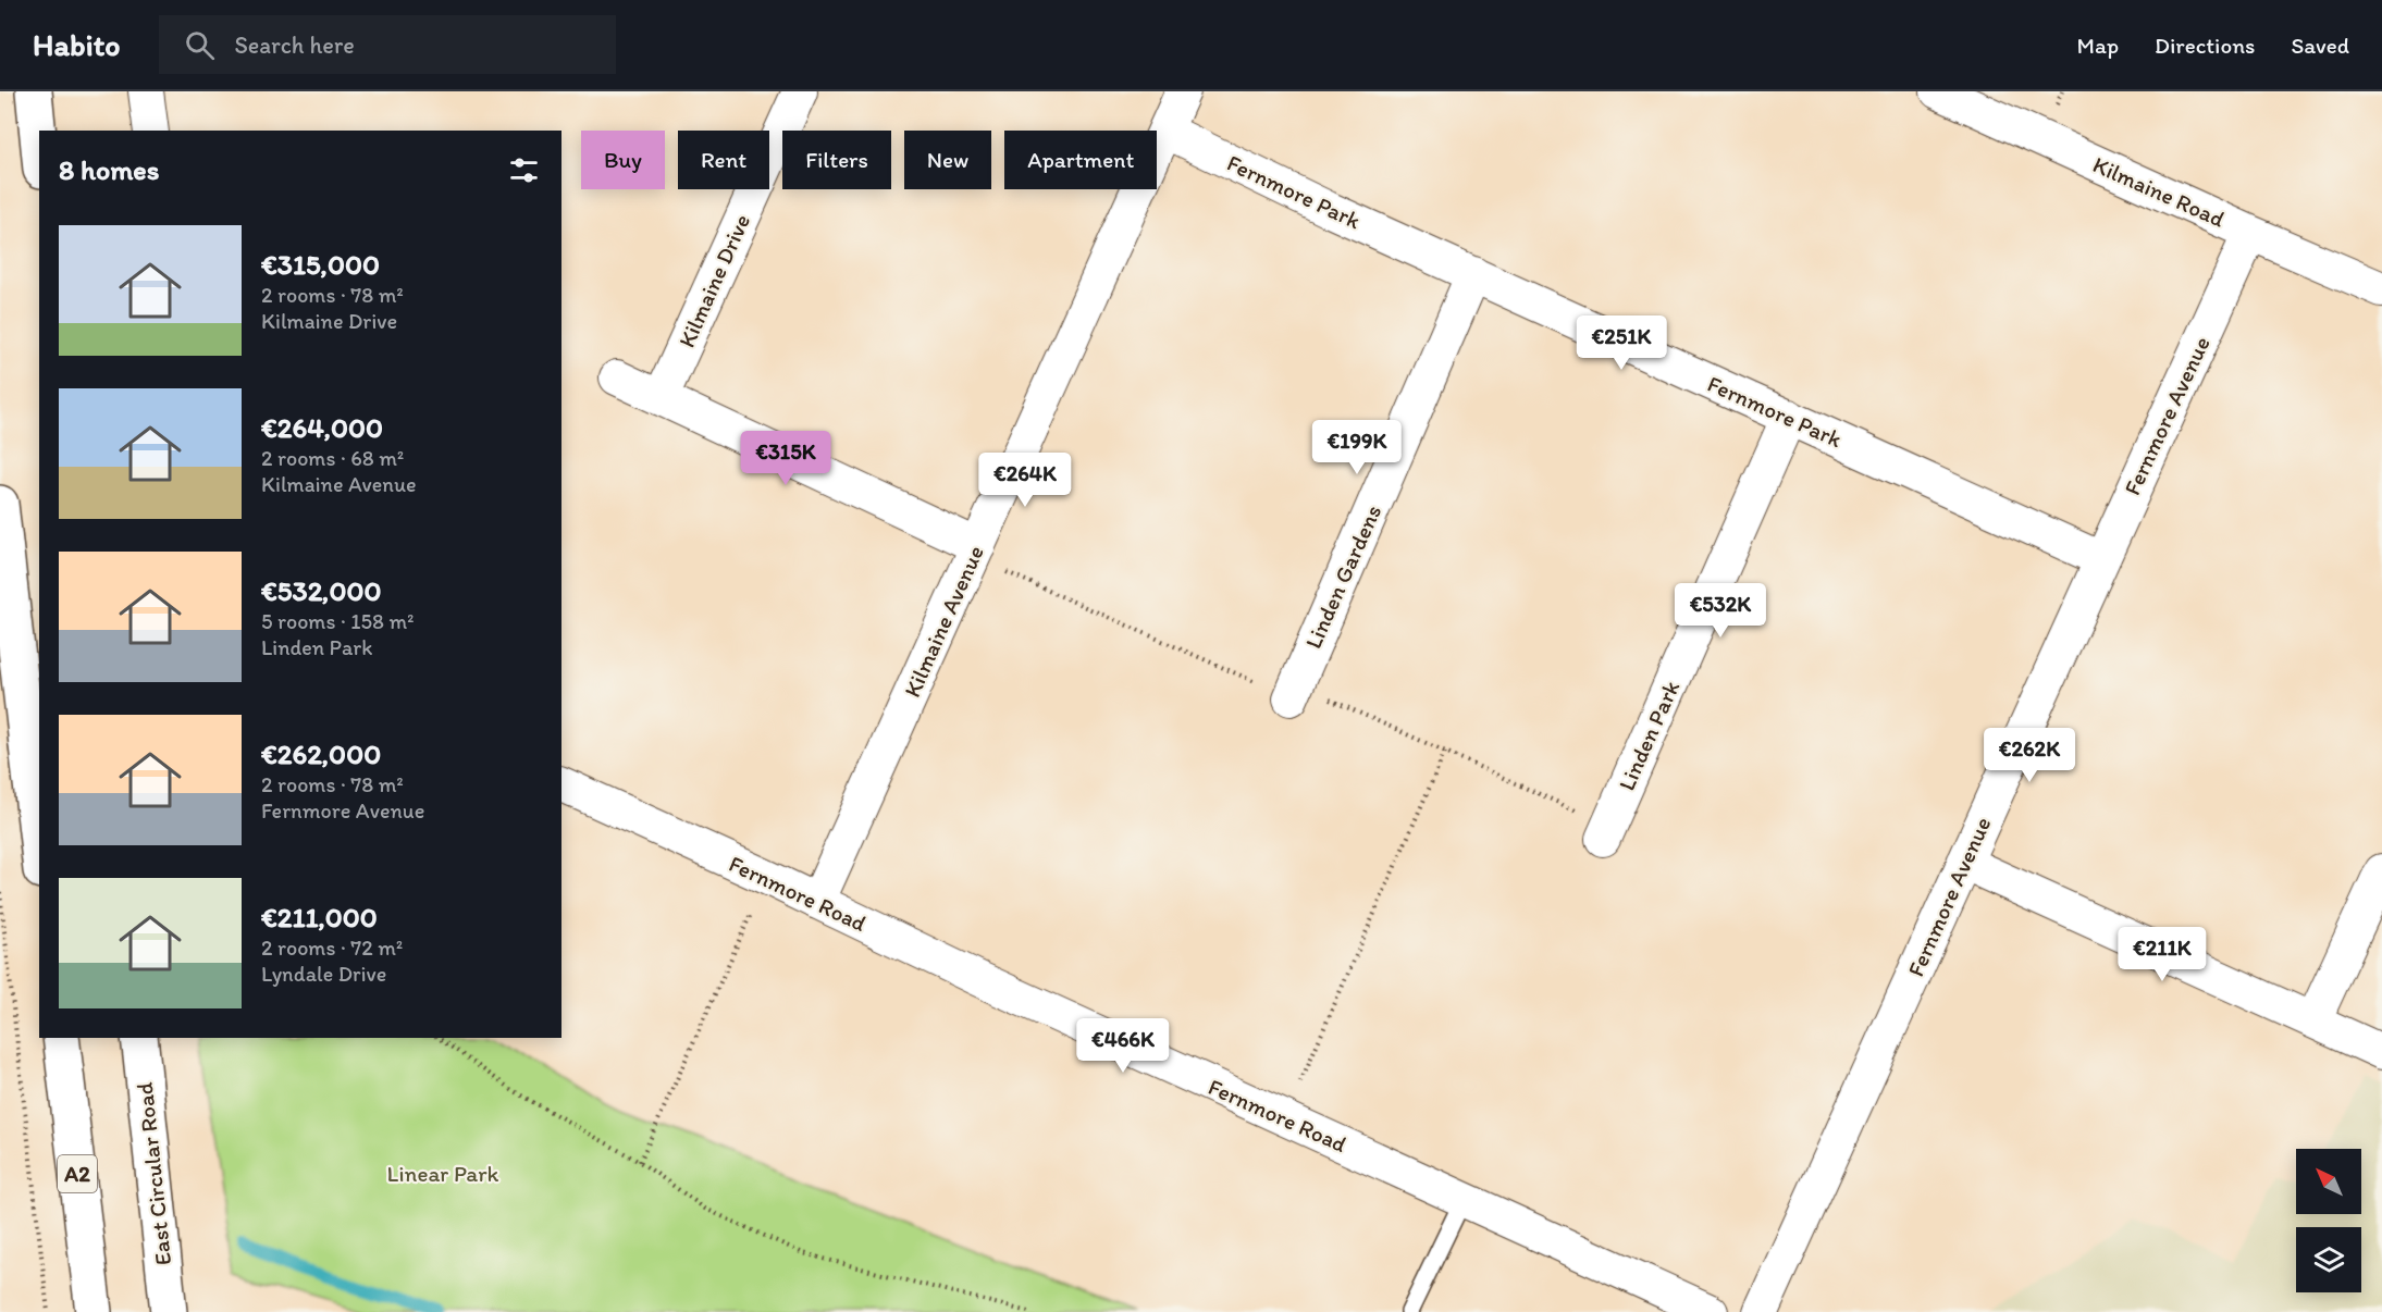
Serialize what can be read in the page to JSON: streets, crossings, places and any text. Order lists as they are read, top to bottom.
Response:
{
  "streets": {
    "highway": ["A2", "East Circular Road"],
    "street": [
      "Fernmore Park",
      "Kilmaine Road",
      "Kilmaine Drive",
      "Fernmore Avenue",
      "Linden Gardens",
      "Kilmaine Avenue",
      "Linden Park",
      "Fernmore Road"
    ]
  },
  "crossings": [
    ["Fernmore Park", "Fernmore Avenue"],
    ["Fernmore Park", "Linden Gardens"],
    ["Fernmore Park", "Kilmaine Avenue"],
    ["Fernmore Park", "Linden Park"],
    ["Kilmaine Road", "Fernmore Avenue"],
    ["Kilmaine Avenue", "Fernmore Road"]
  ],
  "parks": ["Linear Park"],
  "north": "top left",
  "page": {
    "header": "Habito",
    "search": "Search here",
    "nav": ["Map", "Directions", "Saved"],
    "chip": [
      "Buy",
      "Rent",
      "Filters",
      "New",
      "Apartment"
    ],
    "heading": "8 homes",
    "list": [
      {
        "name": "€315,000",
        "note": "2 rooms · 78 m² · Kilmaine Drive"
      },
      {
        "name": "€264,000",
        "note": "2 rooms · 68 m² · Kilmaine Avenue"
      },
      {
        "name": "€532,000",
        "note": "5 rooms · 158 m² · Linden Park"
      },
      {
        "name": "€262,000",
        "note": "2 rooms · 78 m² · Fernmore Avenue"
      },
      {
        "name": "€211,000",
        "note": "2 rooms · 72 m² · Lyndale Drive"
      }
    ],
    "price": [
      "€251K",
      "€199K",
      "€315K",
      "€264K",
      "€532K",
      "€262K",
      "€211K",
      "€466K"
    ]
  }
}
